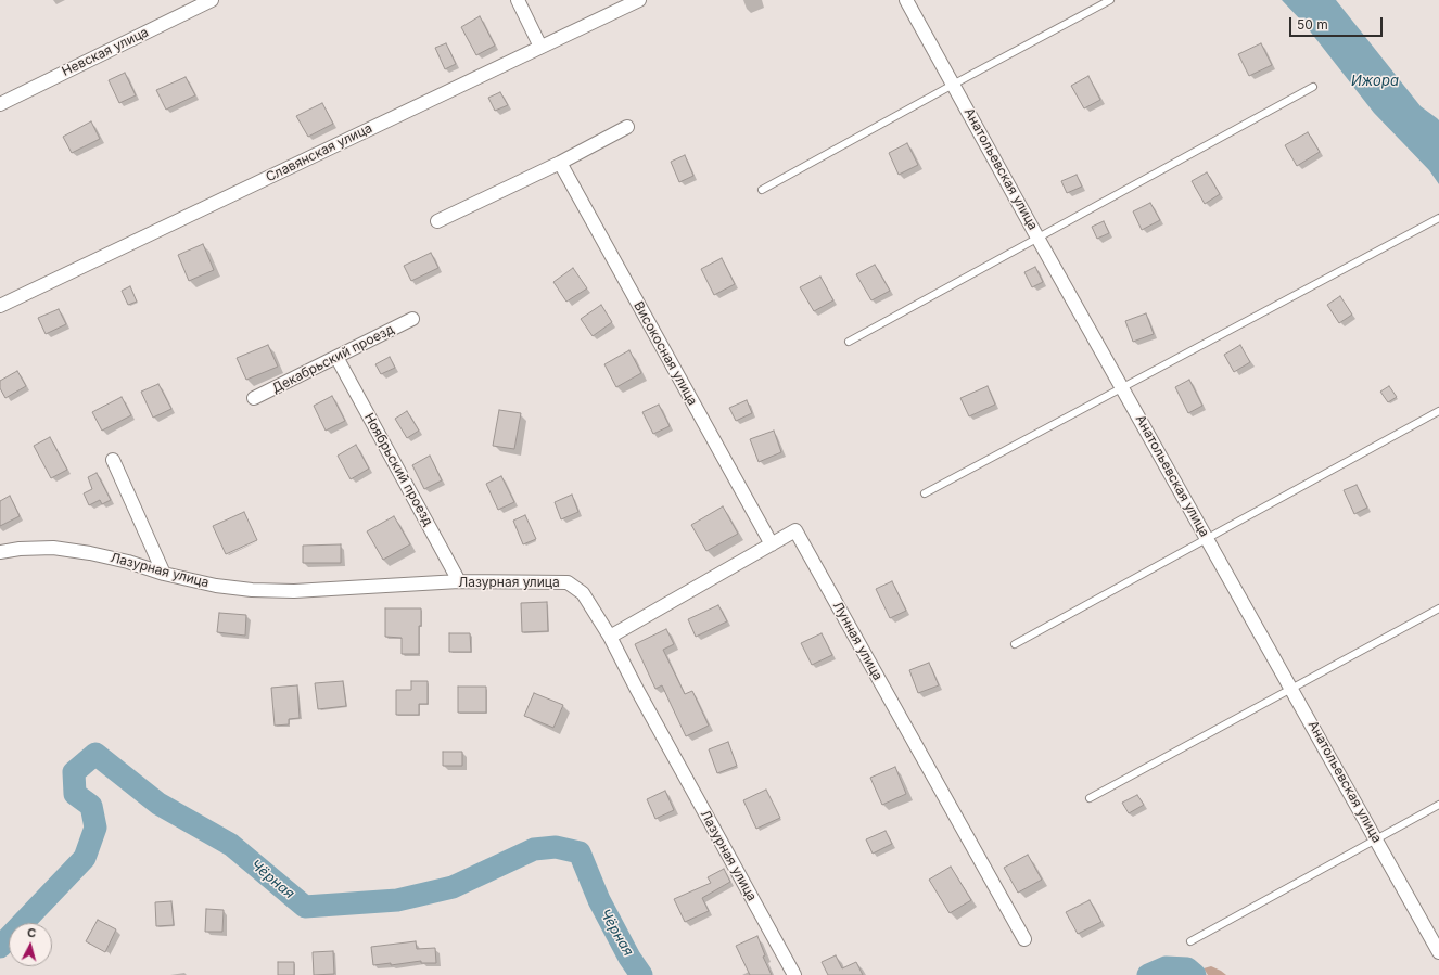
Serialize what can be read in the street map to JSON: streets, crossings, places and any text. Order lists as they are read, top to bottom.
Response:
{
  "streets": {
    "street": [
      "Невская улица",
      "Славянская улица",
      "Анатольевская улица",
      "Високосная улица",
      "Декабрьский проезд",
      "Ноябрьский проезд",
      "Лазурная улица",
      "Лунная улица"
    ]
  },
  "crossings": [
    ["Високосная улица", "Лунная улица"],
    ["Декабрьский проезд", "Ноябрьский проезд"],
    ["Ноябрьский проезд", "Лазурная улица"],
    ["Лазурная улица", "Лунная улица"]
  ],
  "water": ["Ижора", "Чёрная"],
  "scale_bar": "50 m",
  "north": "top"
}
